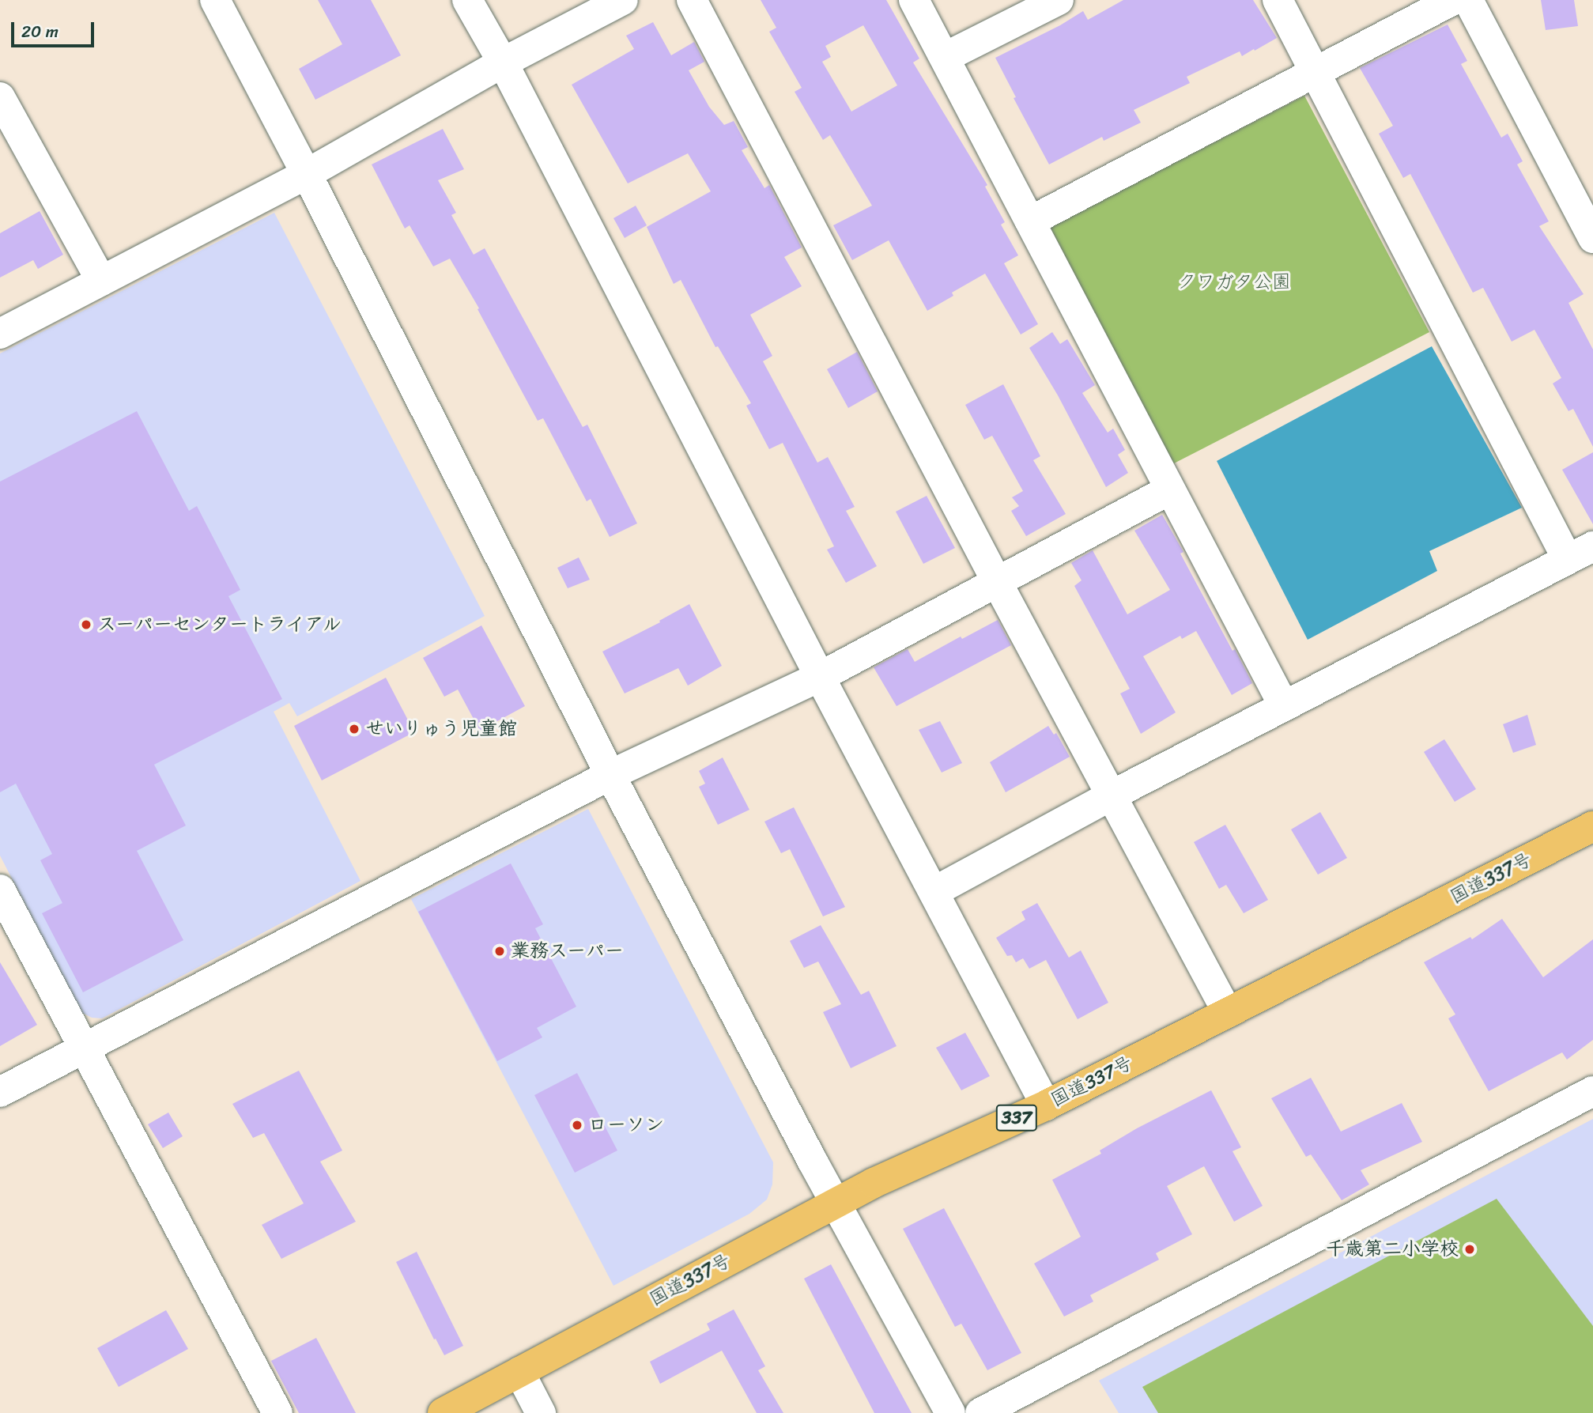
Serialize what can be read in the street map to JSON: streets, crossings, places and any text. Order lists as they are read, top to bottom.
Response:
{
  "streets": {
    "highway": ["国道337号", "337"]
  },
  "parks": ["クワガタ公園"],
  "places": [
    "スーパーセンタートライアル",
    "せいりゅう児童館",
    "業務スーパー",
    "ローソン",
    "千歳第二小学校"
  ],
  "scale_bar": "20 m"
}
